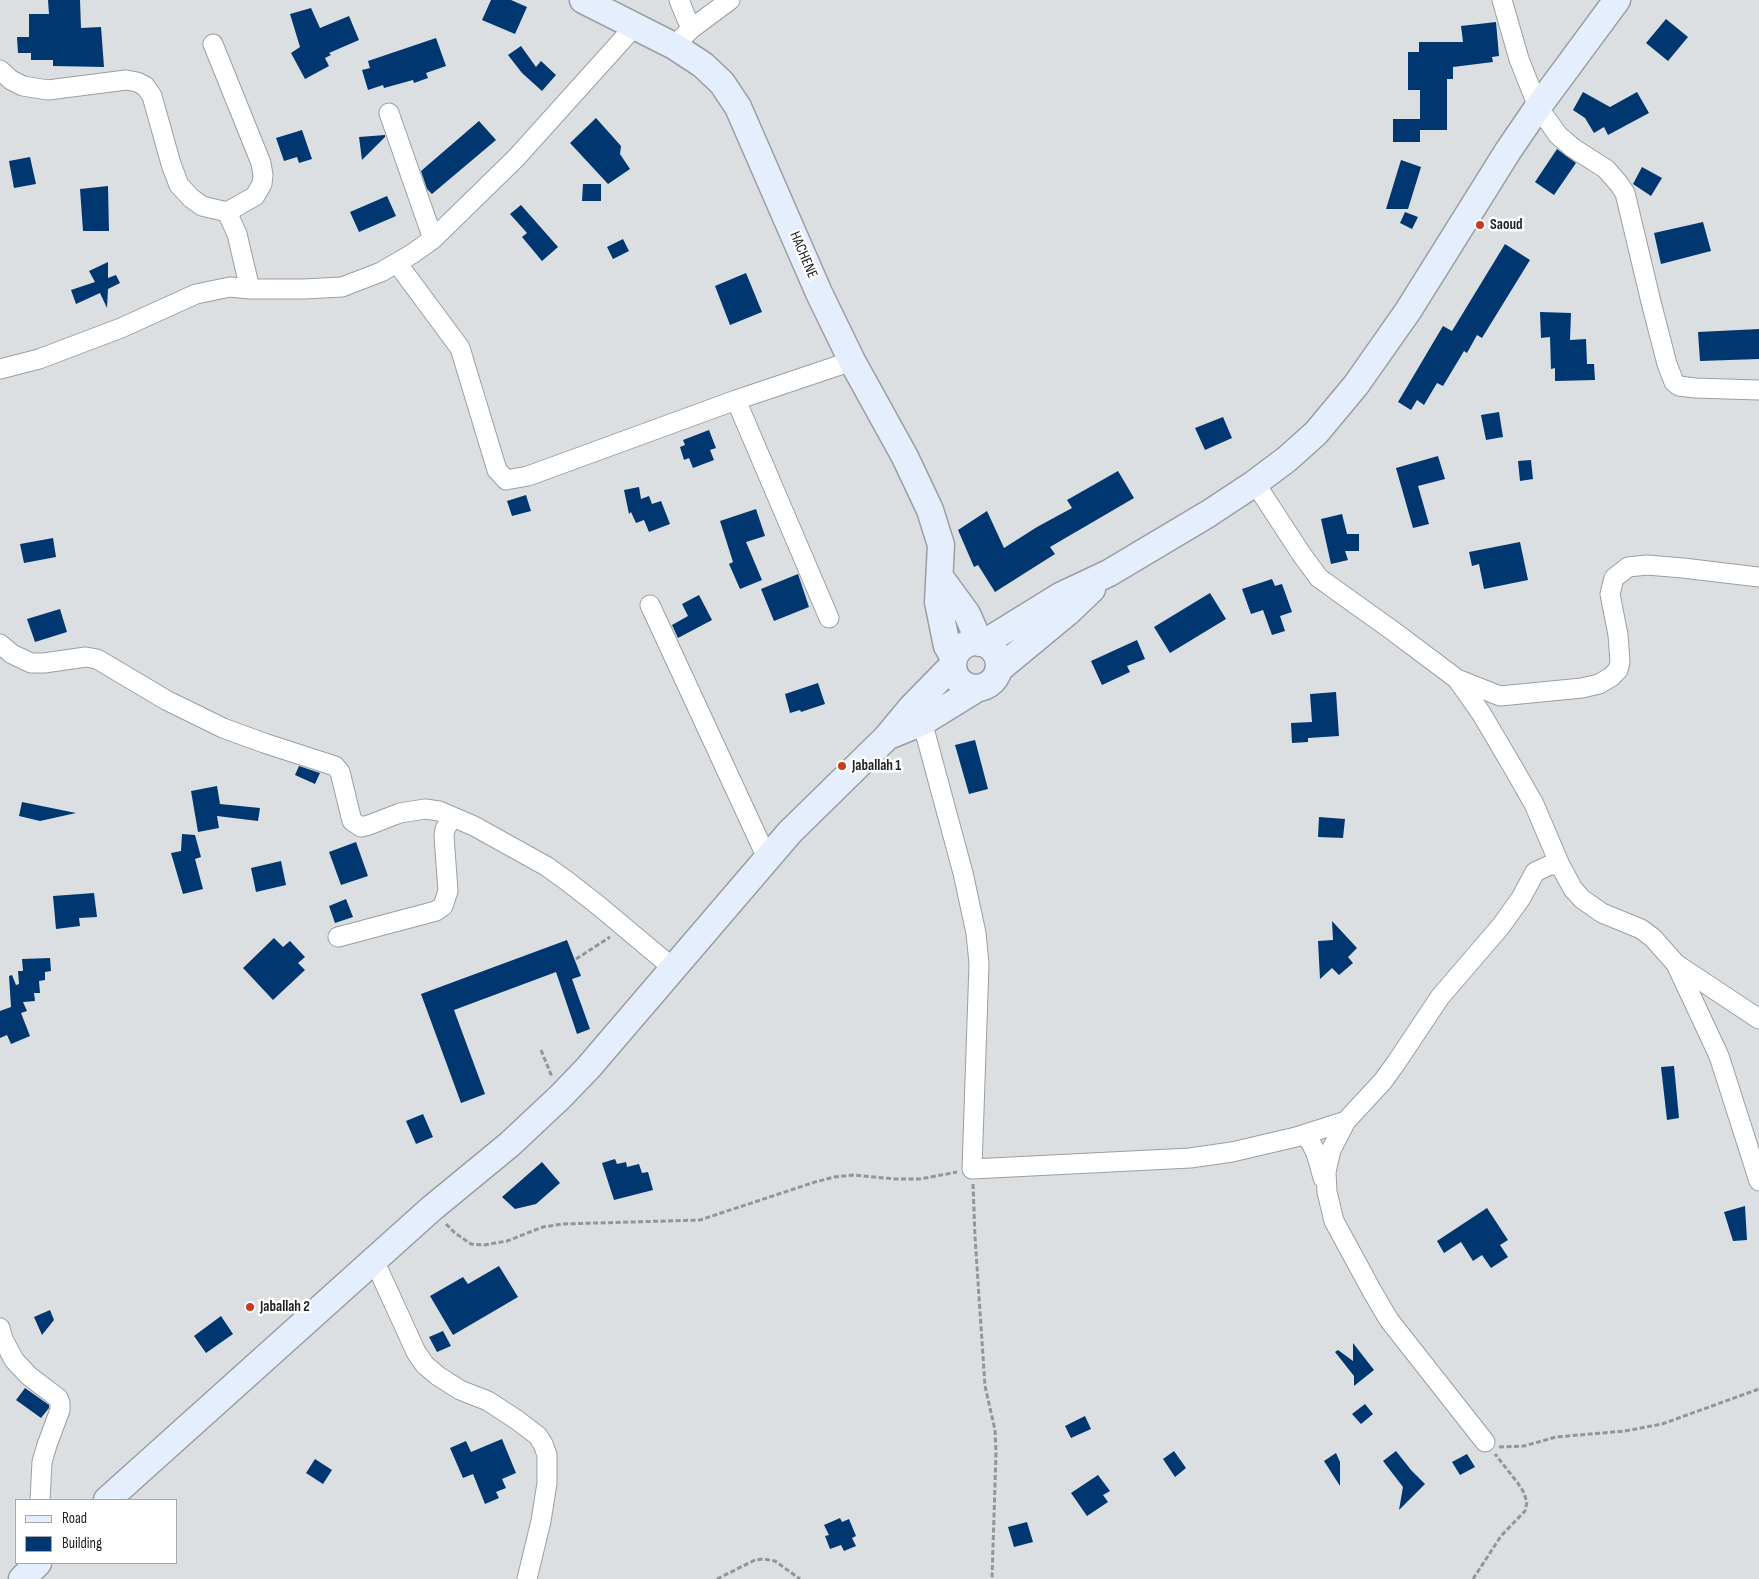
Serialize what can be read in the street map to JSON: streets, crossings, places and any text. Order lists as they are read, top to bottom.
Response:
{
  "streets": {
    "main road": ["HACHENE"]
  },
  "places": ["Saoud", "Jaballah 1", "Jaballah 2"],
  "legend": ["Road", "Building"]
}
